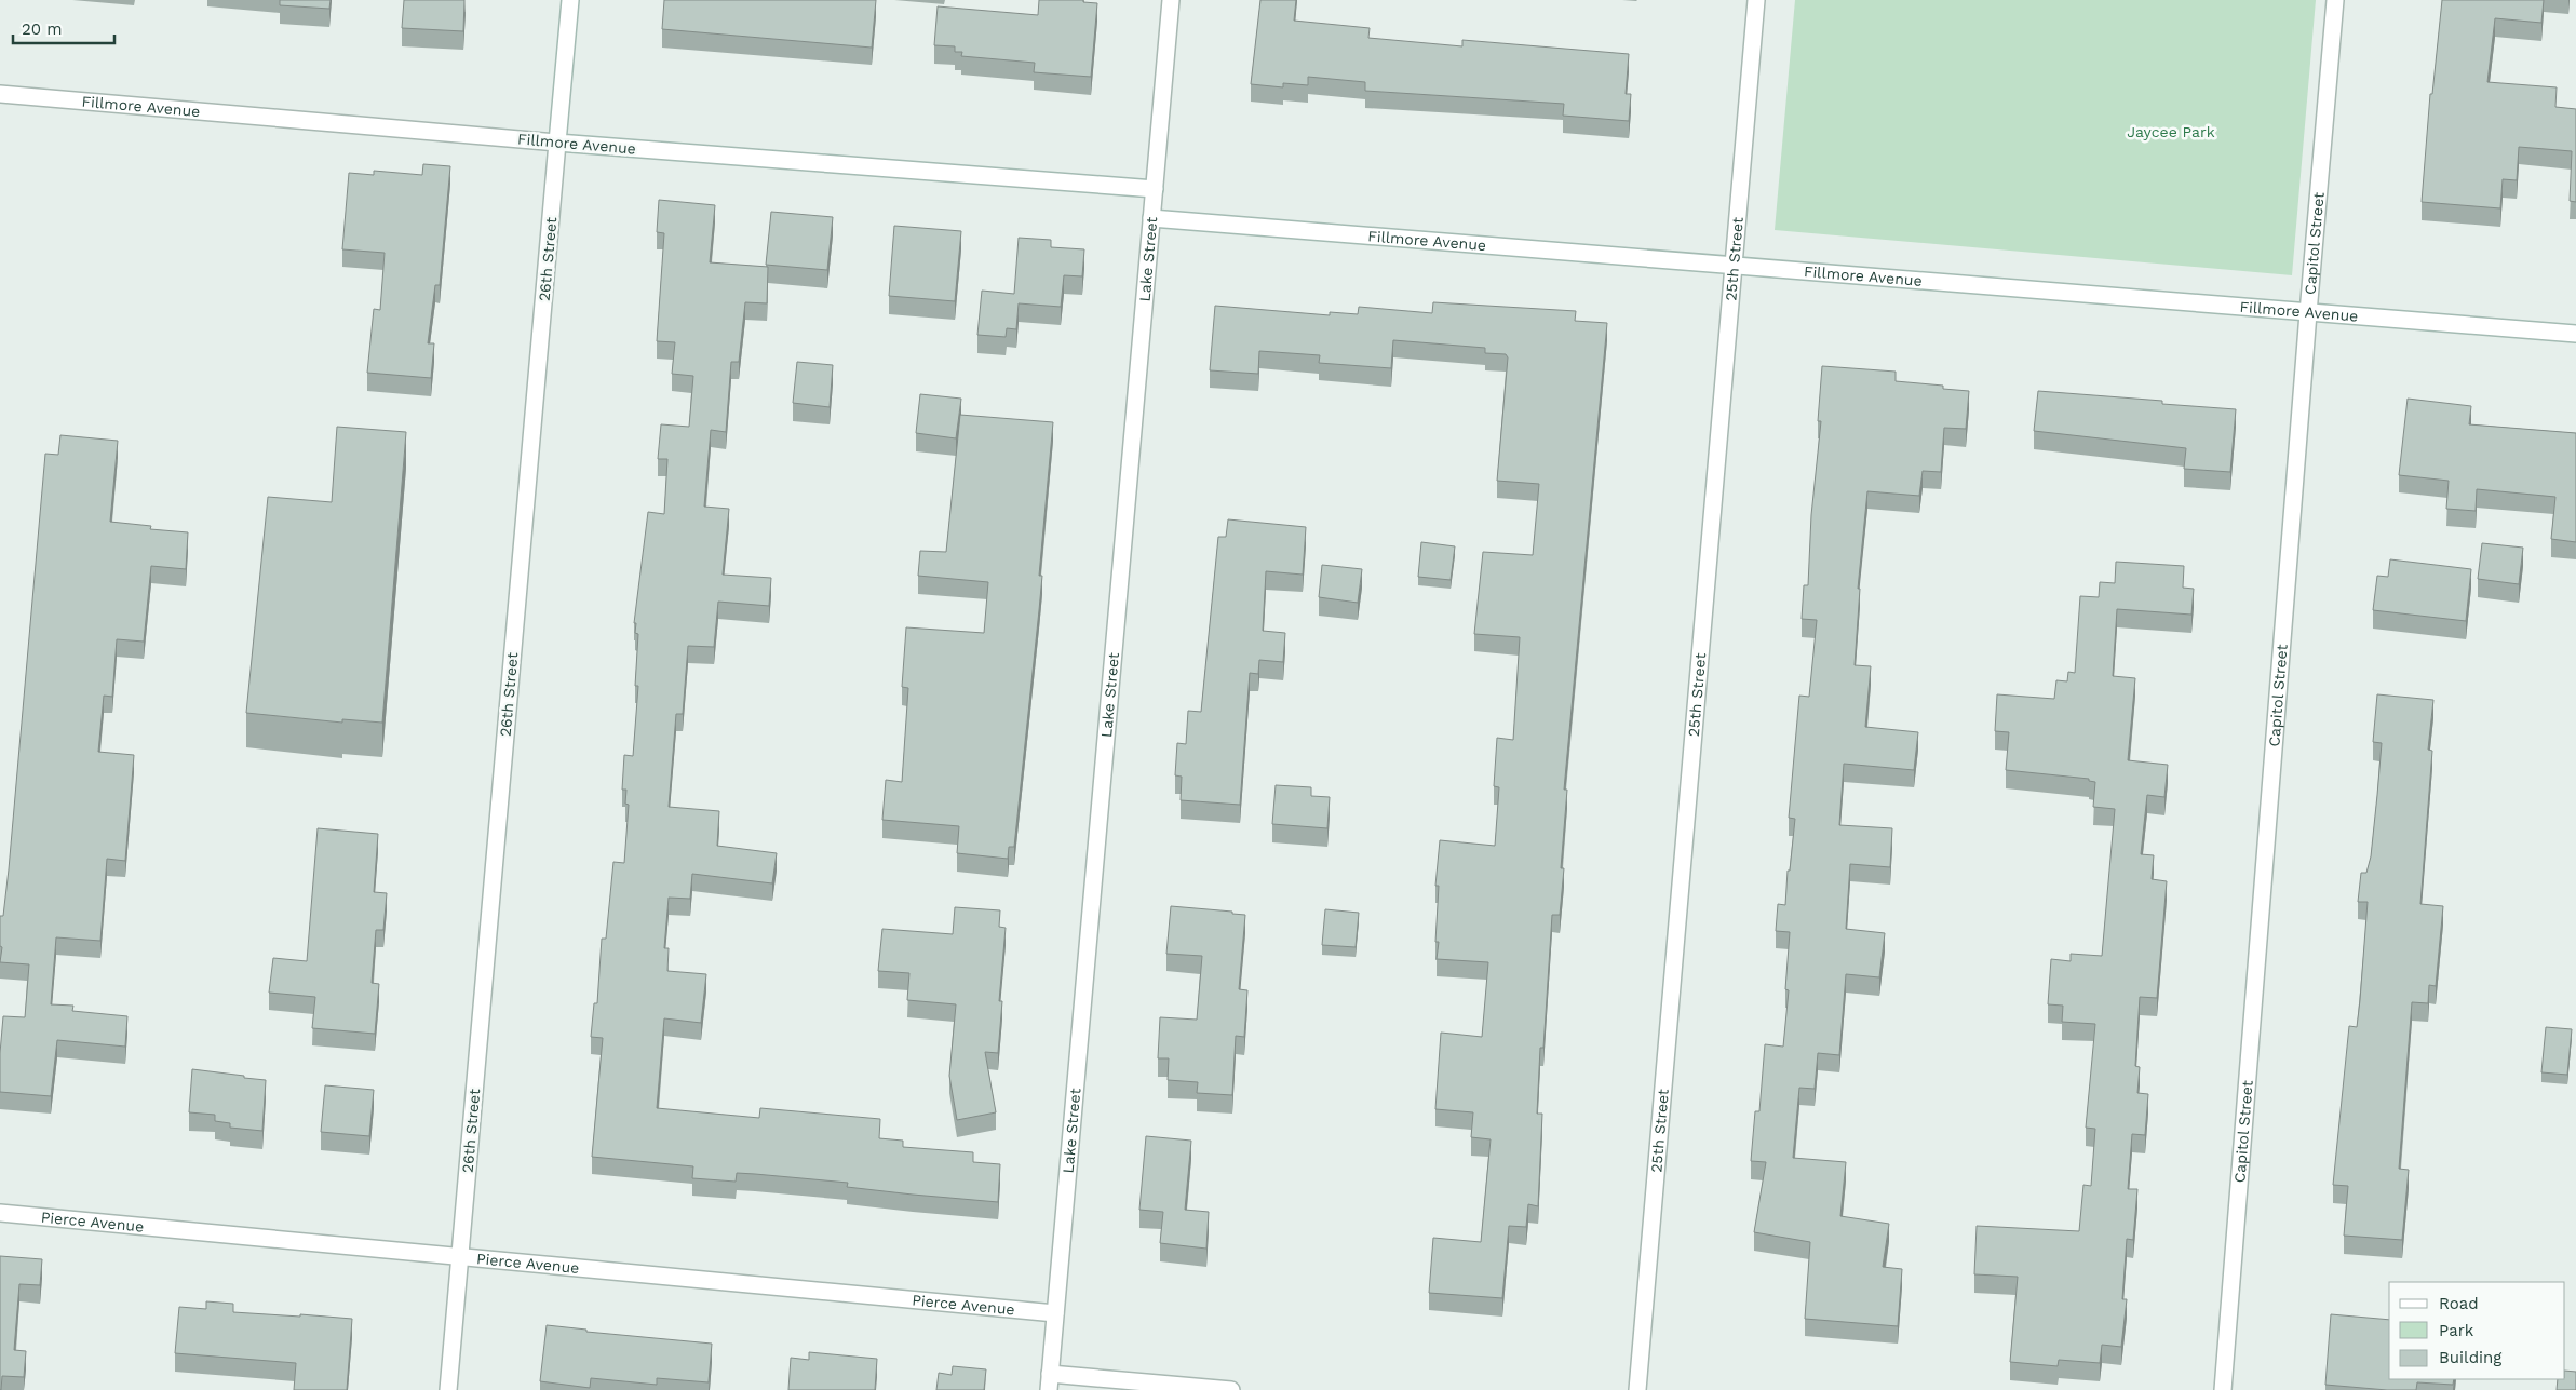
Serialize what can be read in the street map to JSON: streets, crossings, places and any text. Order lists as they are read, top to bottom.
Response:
{
  "streets": {
    "street": [
      "Fillmore Avenue",
      "Capitol Street",
      "26th Street",
      "Lake Street",
      "25th Street",
      "Pierce Avenue"
    ]
  },
  "crossings": [
    ["Fillmore Avenue", "Capitol Street"],
    ["Fillmore Avenue", "26th Street"],
    ["Fillmore Avenue", "Lake Street"],
    ["Fillmore Avenue", "25th Street"],
    ["26th Street", "Pierce Avenue"],
    ["Lake Street", "Pierce Avenue"]
  ],
  "parks": ["Jaycee Park"],
  "legend": ["Road", "Park", "Building"],
  "scale_bar": "20 m"
}
